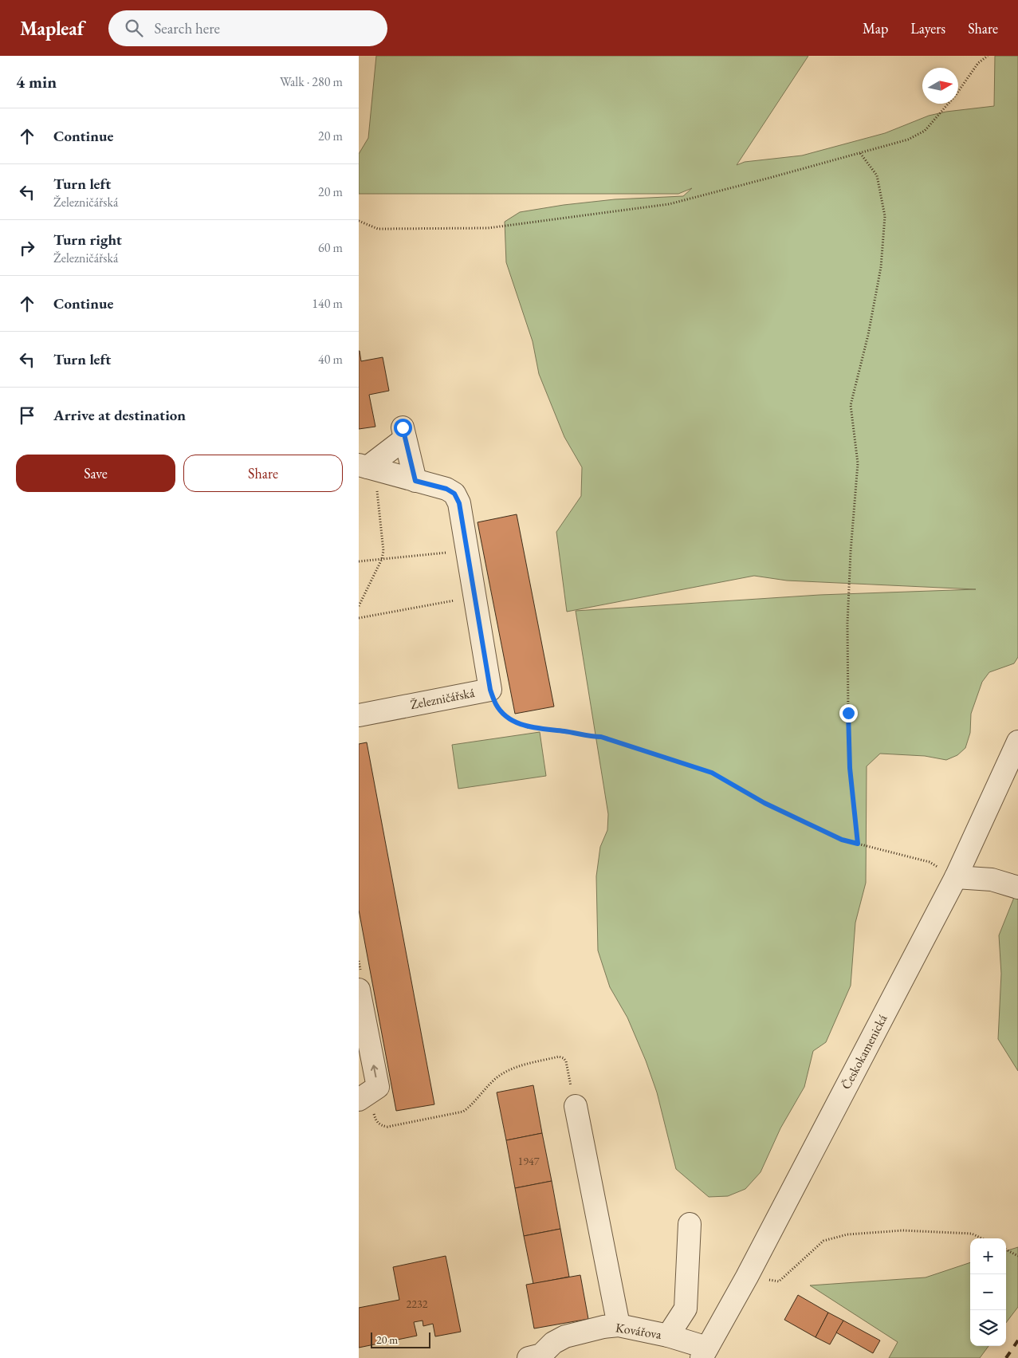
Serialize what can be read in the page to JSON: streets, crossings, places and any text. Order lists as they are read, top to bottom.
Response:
{
  "streets": {
    "street": ["Železničářská", "Českokamenická", "Kovářova"]
  },
  "crossings": [
    ["Českokamenická", "Kovářova"]
  ],
  "house_numbers": ["1947", "2232"],
  "scale_bar": "20 m",
  "north": "right",
  "page": {
    "header": "Mapleaf",
    "search": "Search here",
    "nav": ["Map", "Layers", "Share"],
    "heading": ["4 min", "Walk · 280 m"],
    "list": [
      ["Continue", "20 m"],
      ["Turn left", "Železničářská", "20 m"],
      ["Turn right", "Železničářská", "60 m"],
      ["Continue", "140 m"],
      ["Turn left", "40 m"],
      "Arrive at destination"
    ],
    "buttons": ["Save", "Share"],
    "map_buttons": ["+", "−"],
    "scale": "20 m"
  }
}
